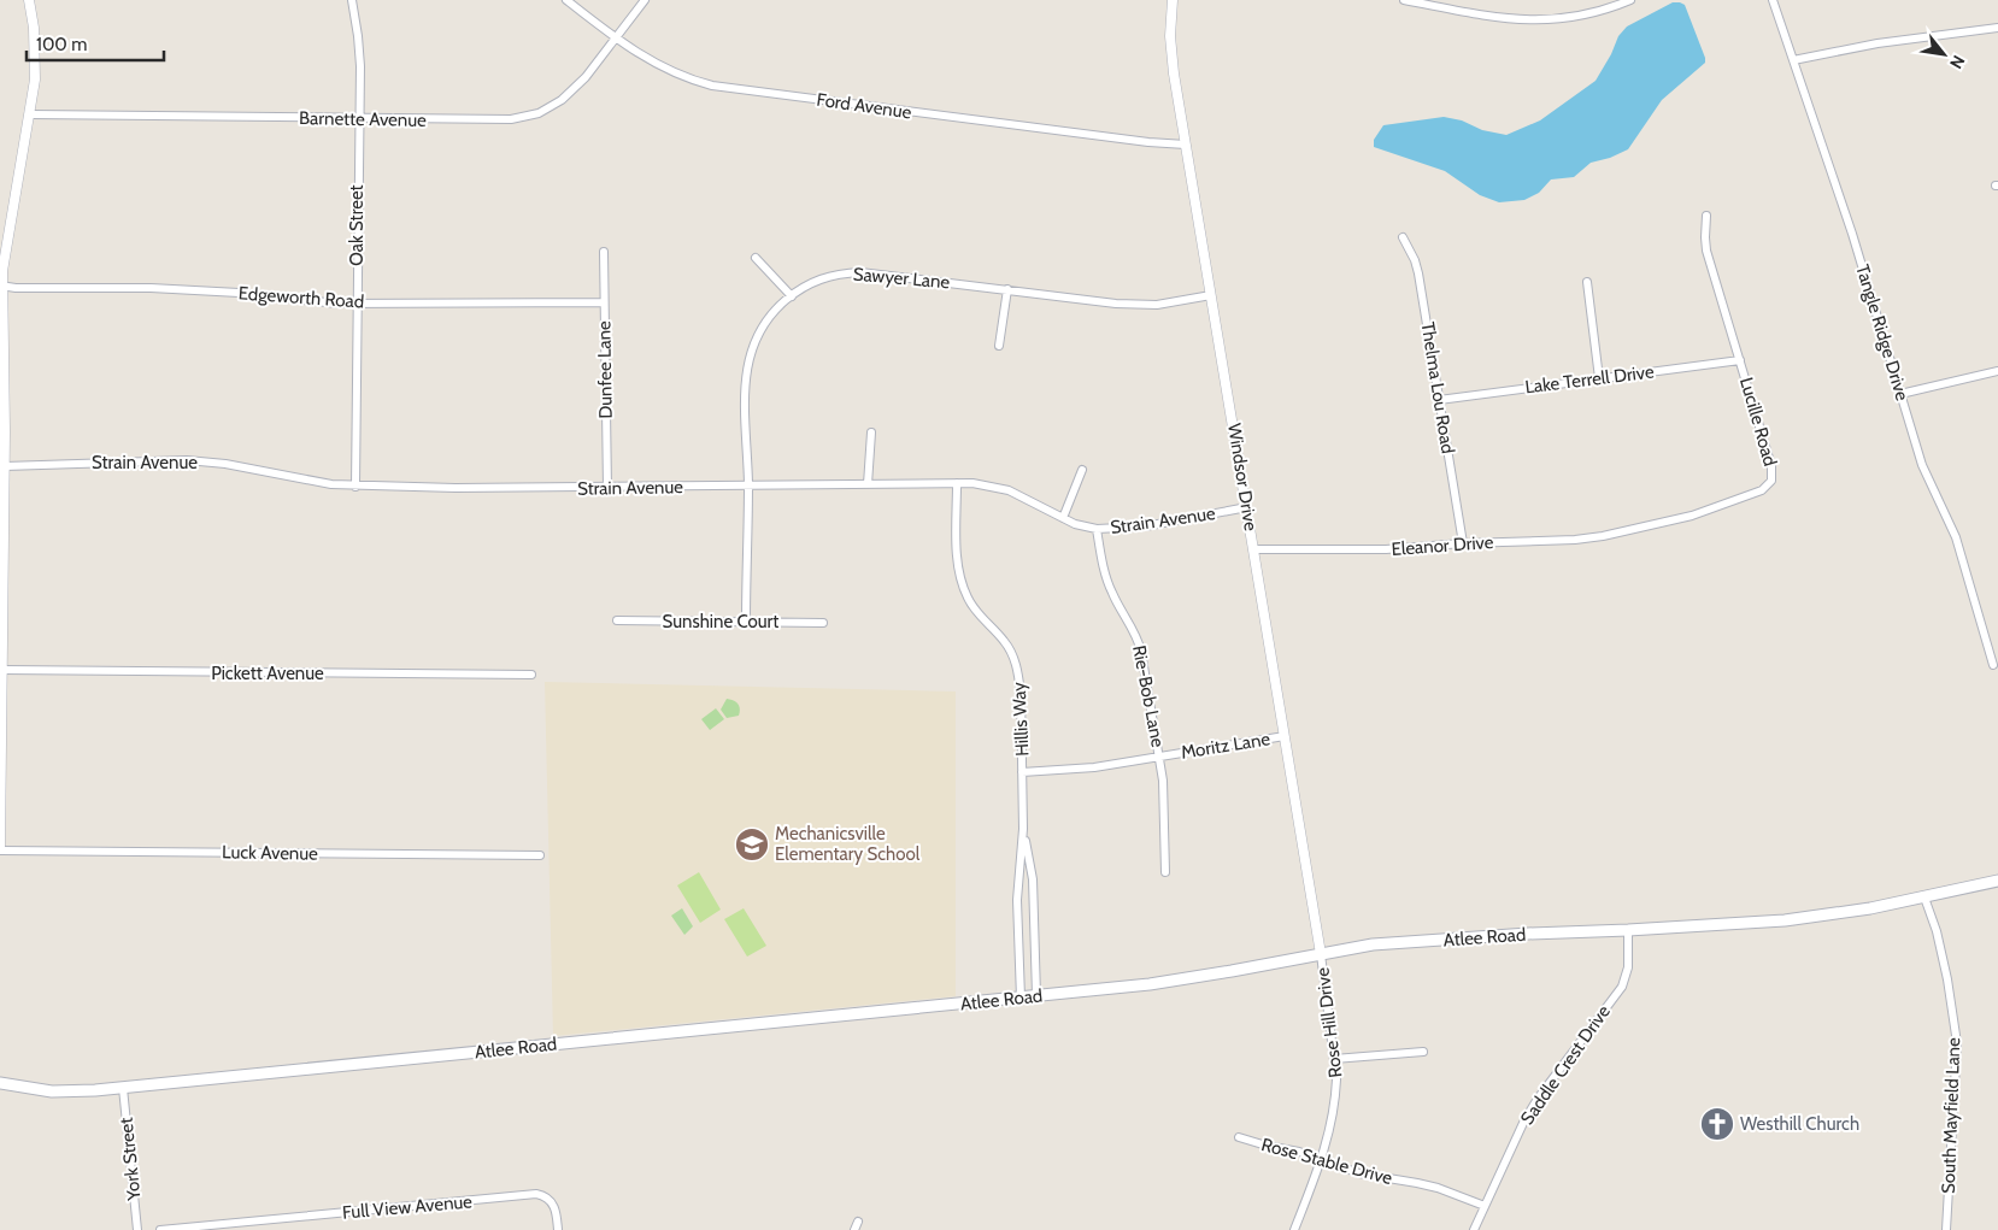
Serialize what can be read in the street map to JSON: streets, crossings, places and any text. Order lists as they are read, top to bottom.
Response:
{
  "streets": {
    "main road": ["Atlee Road"],
    "street": [
      "Ford Avenue",
      "Barnette Avenue",
      "Oak Street",
      "Sawyer Lane",
      "Edgeworth Road",
      "Tangle Ridge Drive",
      "Dunfee Lane",
      "Lake Terrell Drive",
      "Thelma Lou Road",
      "Lucille Road",
      "Strain Avenue",
      "Windsor Drive",
      "Eleanor Drive",
      "Sunshine Court",
      "Pickett Avenue",
      "Rie-Bob Lane",
      "Hillis Way",
      "Moritz Lane",
      "Luck Avenue",
      "Rose Hill Drive",
      "Saddle Crest Drive",
      "South Mayfield Lane",
      "York Street",
      "Rose Stable Drive",
      "Full View Avenue"
    ]
  },
  "crossings": [
    ["Ford Avenue", "Barnette Avenue"],
    ["Ford Avenue", "Windsor Drive"],
    ["Barnette Avenue", "Oak Street"],
    ["Oak Street", "Edgeworth Road"],
    ["Oak Street", "Strain Avenue"],
    ["Sawyer Lane", "Strain Avenue"],
    ["Sawyer Lane", "Windsor Drive"],
    ["Sawyer Lane", "Sunshine Court"],
    ["Edgeworth Road", "Dunfee Lane"],
    ["Dunfee Lane", "Strain Avenue"],
    ["Lake Terrell Drive", "Thelma Lou Road"],
    ["Lake Terrell Drive", "Lucille Road"],
    ["Thelma Lou Road", "Eleanor Drive"],
    ["Lucille Road", "Eleanor Drive"],
    ["Strain Avenue", "Windsor Drive"],
    ["Strain Avenue", "Rie-Bob Lane"],
    ["Strain Avenue", "Hillis Way"],
    ["Windsor Drive", "Eleanor Drive"],
    ["Windsor Drive", "Moritz Lane"],
    ["Windsor Drive", "Atlee Road"],
    ["Windsor Drive", "Rose Hill Drive"],
    ["Rie-Bob Lane", "Moritz Lane"],
    ["Hillis Way", "Moritz Lane"],
    ["Hillis Way", "Atlee Road"],
    ["Atlee Road", "Rose Hill Drive"],
    ["Atlee Road", "Saddle Crest Drive"],
    ["Atlee Road", "South Mayfield Lane"],
    ["Atlee Road", "York Street"],
    ["Rose Hill Drive", "Rose Stable Drive"],
    ["Saddle Crest Drive", "Rose Stable Drive"]
  ],
  "places": {
    "school or university": ["Mechanicsville Elementary School"],
    "church": ["Westhill Church"]
  },
  "scale_bar": "100 m",
  "north": "bottom right"
}
